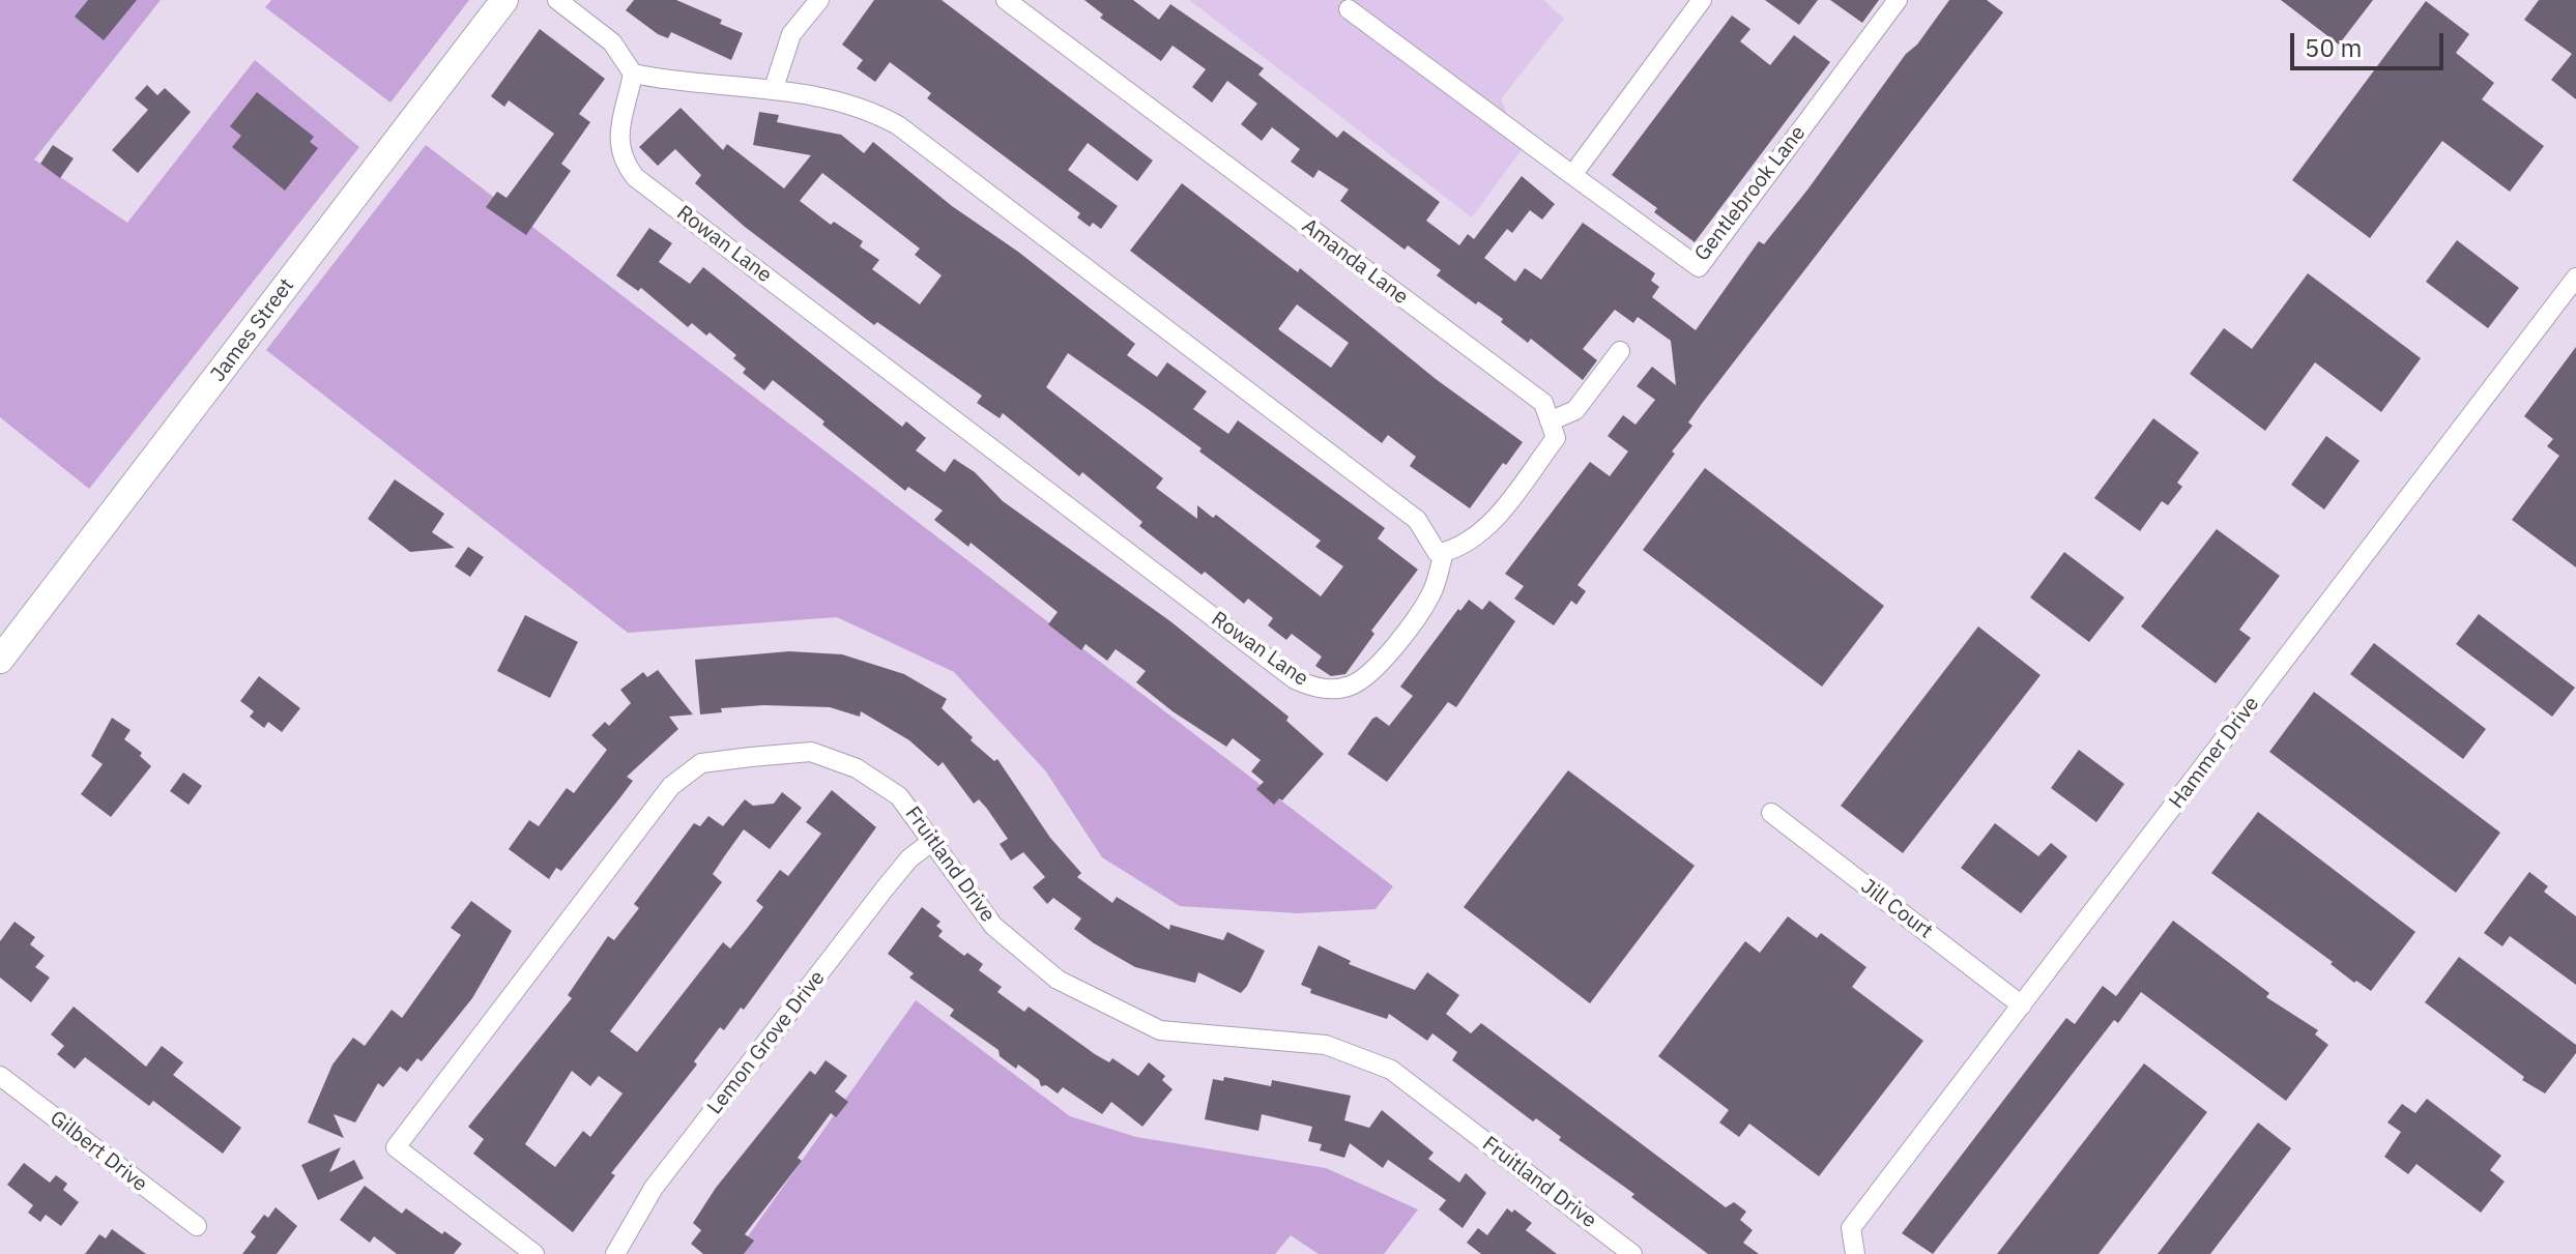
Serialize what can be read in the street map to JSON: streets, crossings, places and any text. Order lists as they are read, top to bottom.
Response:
{
  "streets": {
    "main road": ["James Street"],
    "street": [
      "Gentlebrook Lane",
      "Rowan Lane",
      "Amanda Lane",
      "Hammer Drive",
      "Fruitland Drive",
      "Jill Court",
      "Lemon Grove Drive",
      "Gilbert Drive"
    ]
  },
  "crossings": [
    ["Hammer Drive", "Jill Court"],
    ["Fruitland Drive", "Lemon Grove Drive"]
  ],
  "scale_bar": "50 m"
}
